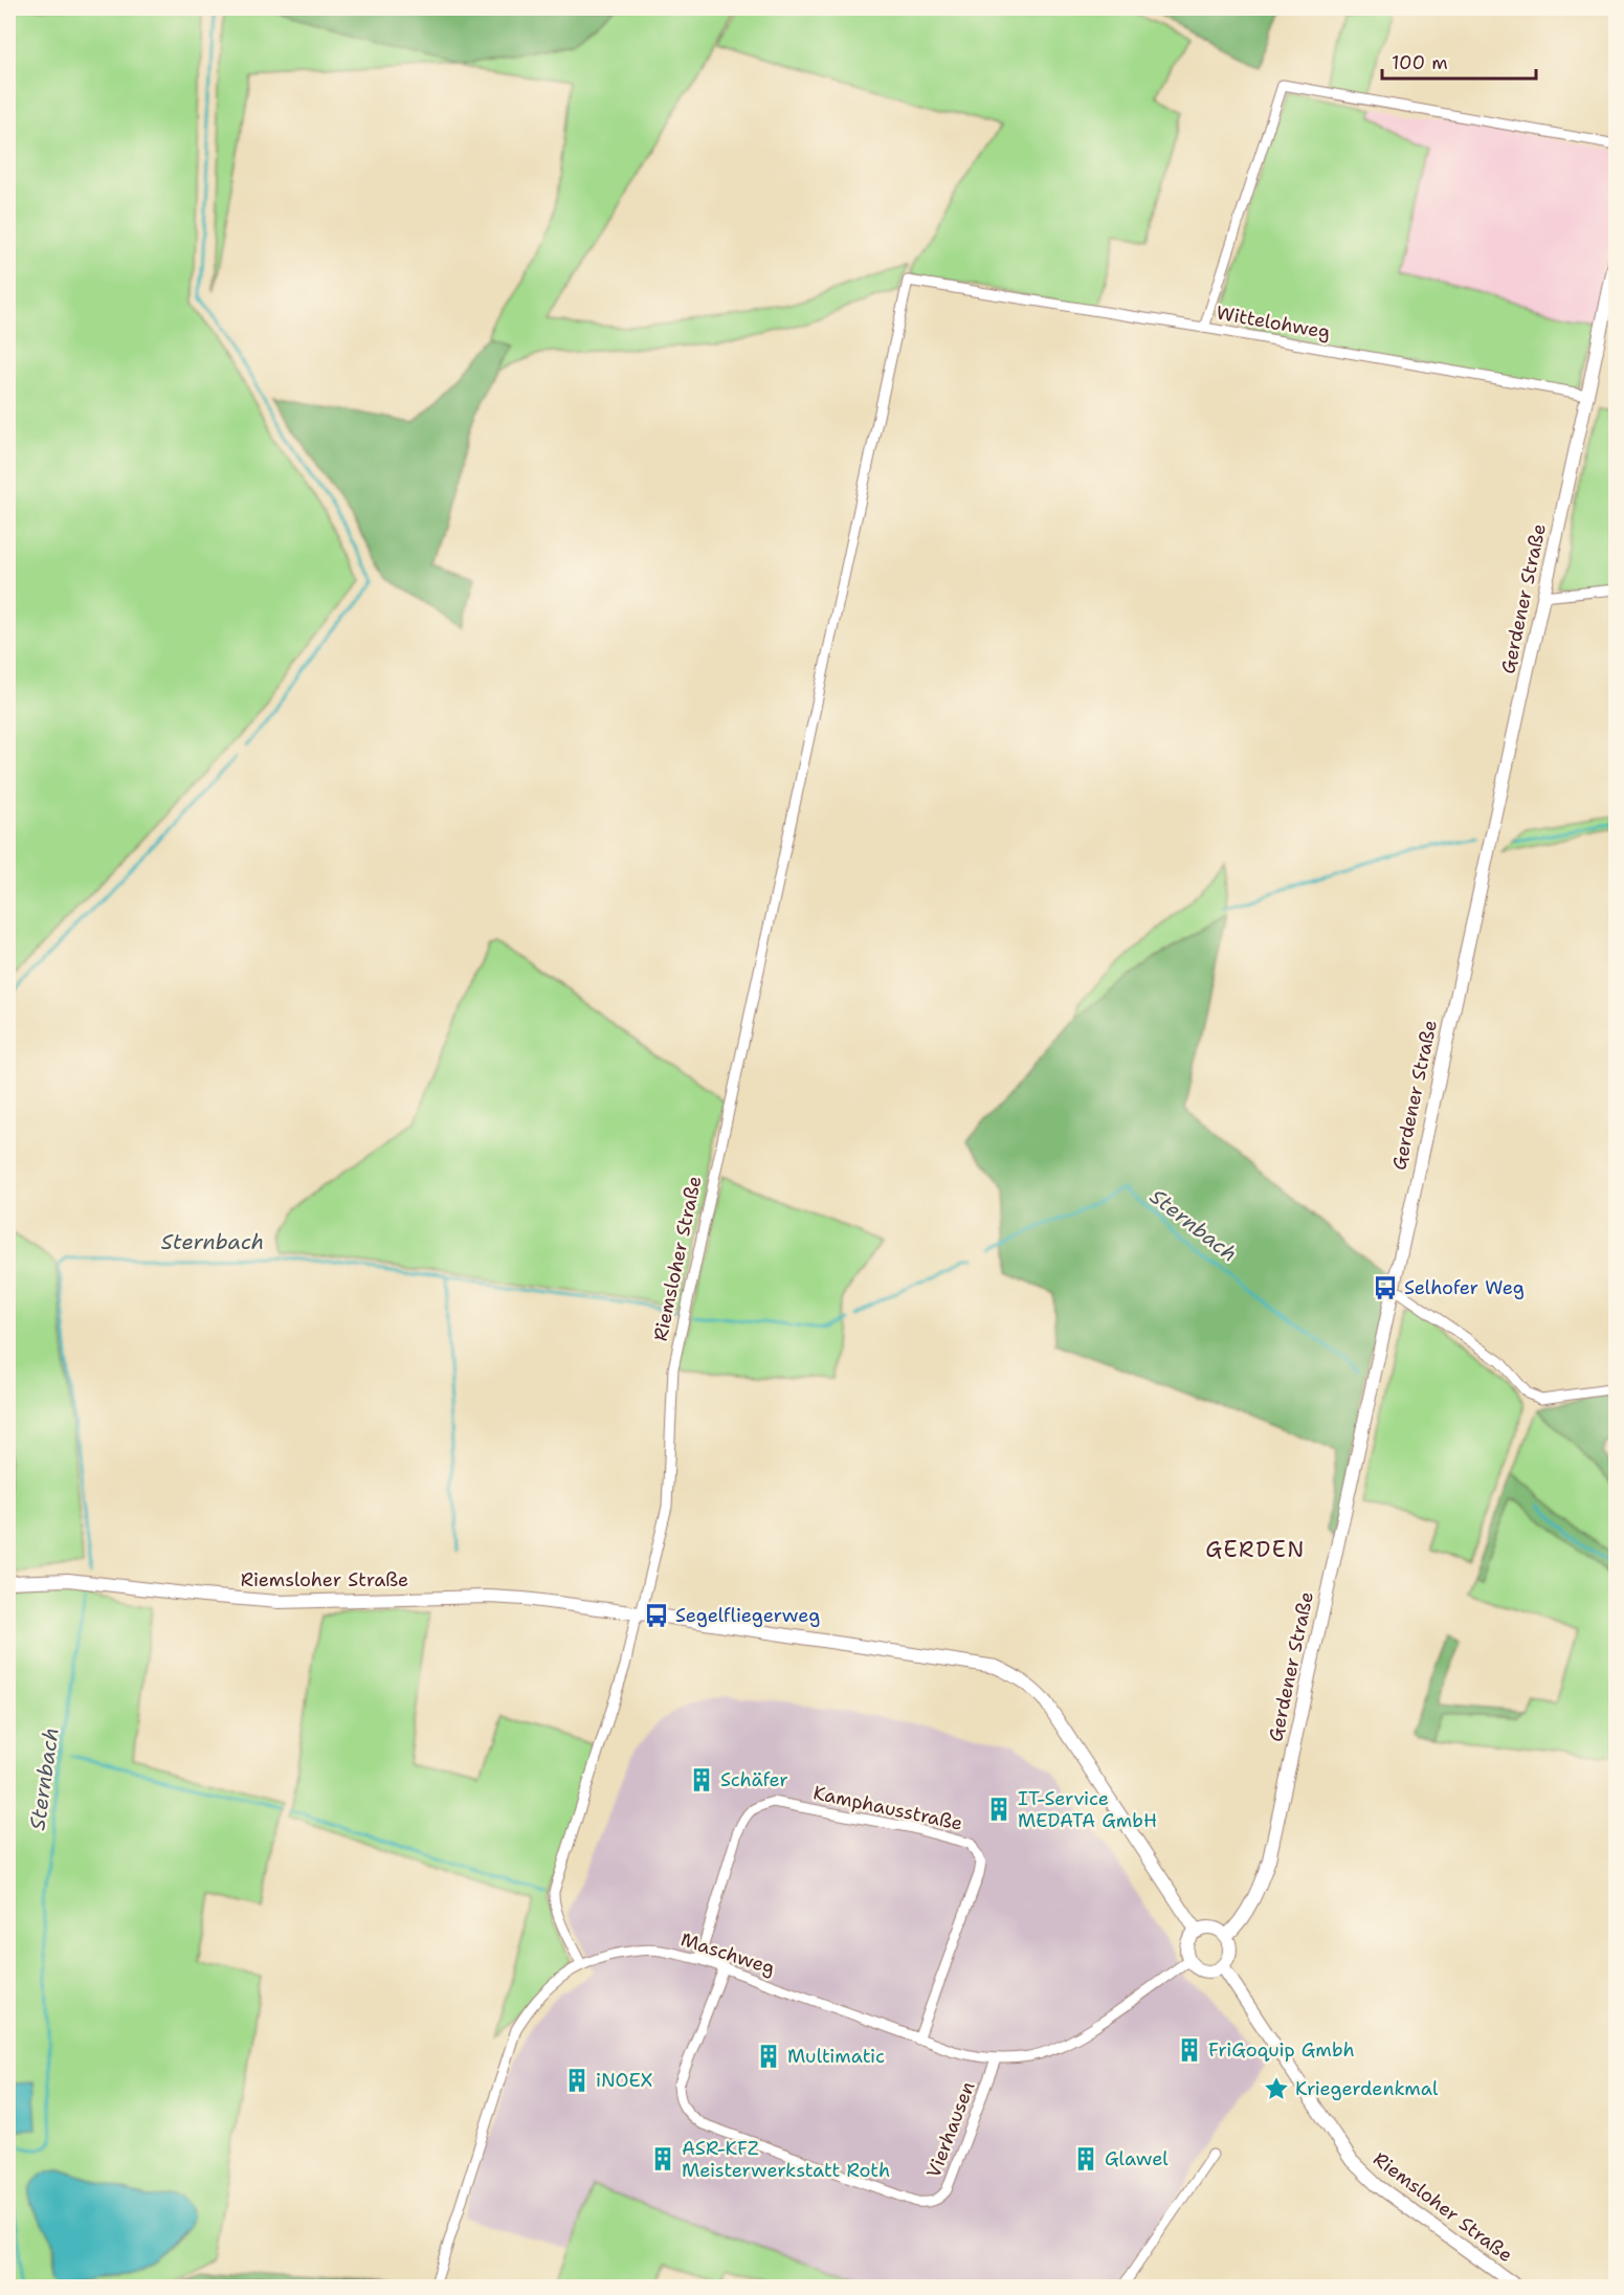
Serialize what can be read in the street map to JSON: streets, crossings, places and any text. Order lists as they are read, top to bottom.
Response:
{
  "streets": {
    "main road": ["Gerdener Straße", "Riemsloher Straße"],
    "street": [
      "Wittelohweg",
      "Kamphausstraße",
      "Maschweg",
      "Vierhausen"
    ]
  },
  "crossings": [
    ["Wittelohweg", "Gerdener Straße"],
    ["Wittelohweg", "Riemsloher Straße"],
    ["Gerdener Straße", "Riemsloher Straße"],
    ["Gerdener Straße", "Maschweg"],
    ["Riemsloher Straße", "Maschweg"],
    ["Kamphausstraße", "Maschweg"],
    ["Maschweg", "Vierhausen"]
  ],
  "districts": ["GERDEN"],
  "water": ["Sternbach"],
  "places": {
    "bus stop": ["Selhofer Weg", "Segelfliegerweg"],
    "building": [
      "Schäfer",
      "IT-Service MEDATA GmbH",
      "FriGoquip Gmbh",
      "Multimatic",
      "iNOEX",
      "ASR-KFZ Meisterwerkstatt Roth",
      "Glawel"
    ],
    "place": ["Kriegerdenkmal"]
  },
  "scale_bar": "100 m"
}
